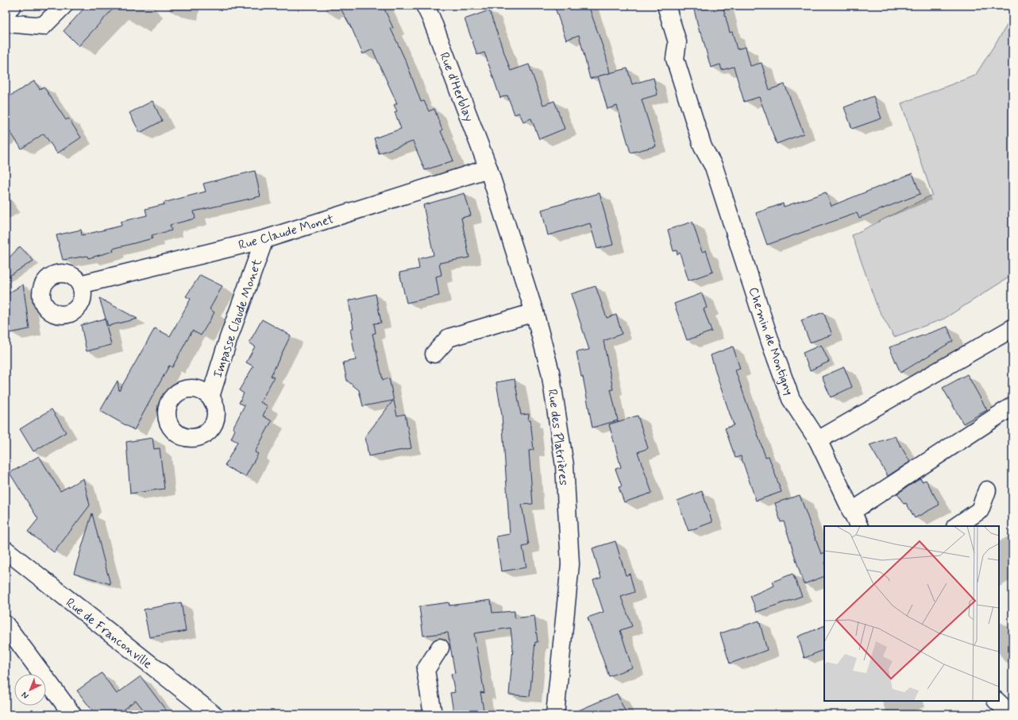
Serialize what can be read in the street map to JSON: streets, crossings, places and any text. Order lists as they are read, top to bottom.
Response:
{
  "streets": {
    "street": [
      "Rue d'Herblay",
      "Rue Claude Monet",
      "Impasse Claude Monet",
      "Chemin de Montigny",
      "Rue des Platrières",
      "Rue de Franconville"
    ]
  },
  "crossings": [
    ["Rue d'Herblay", "Rue Claude Monet"],
    ["Rue d'Herblay", "Rue des Platrières"],
    ["Rue Claude Monet", "Impasse Claude Monet"],
    ["Rue Claude Monet", "Rue des Platrières"]
  ],
  "north": "bottom left"
}
